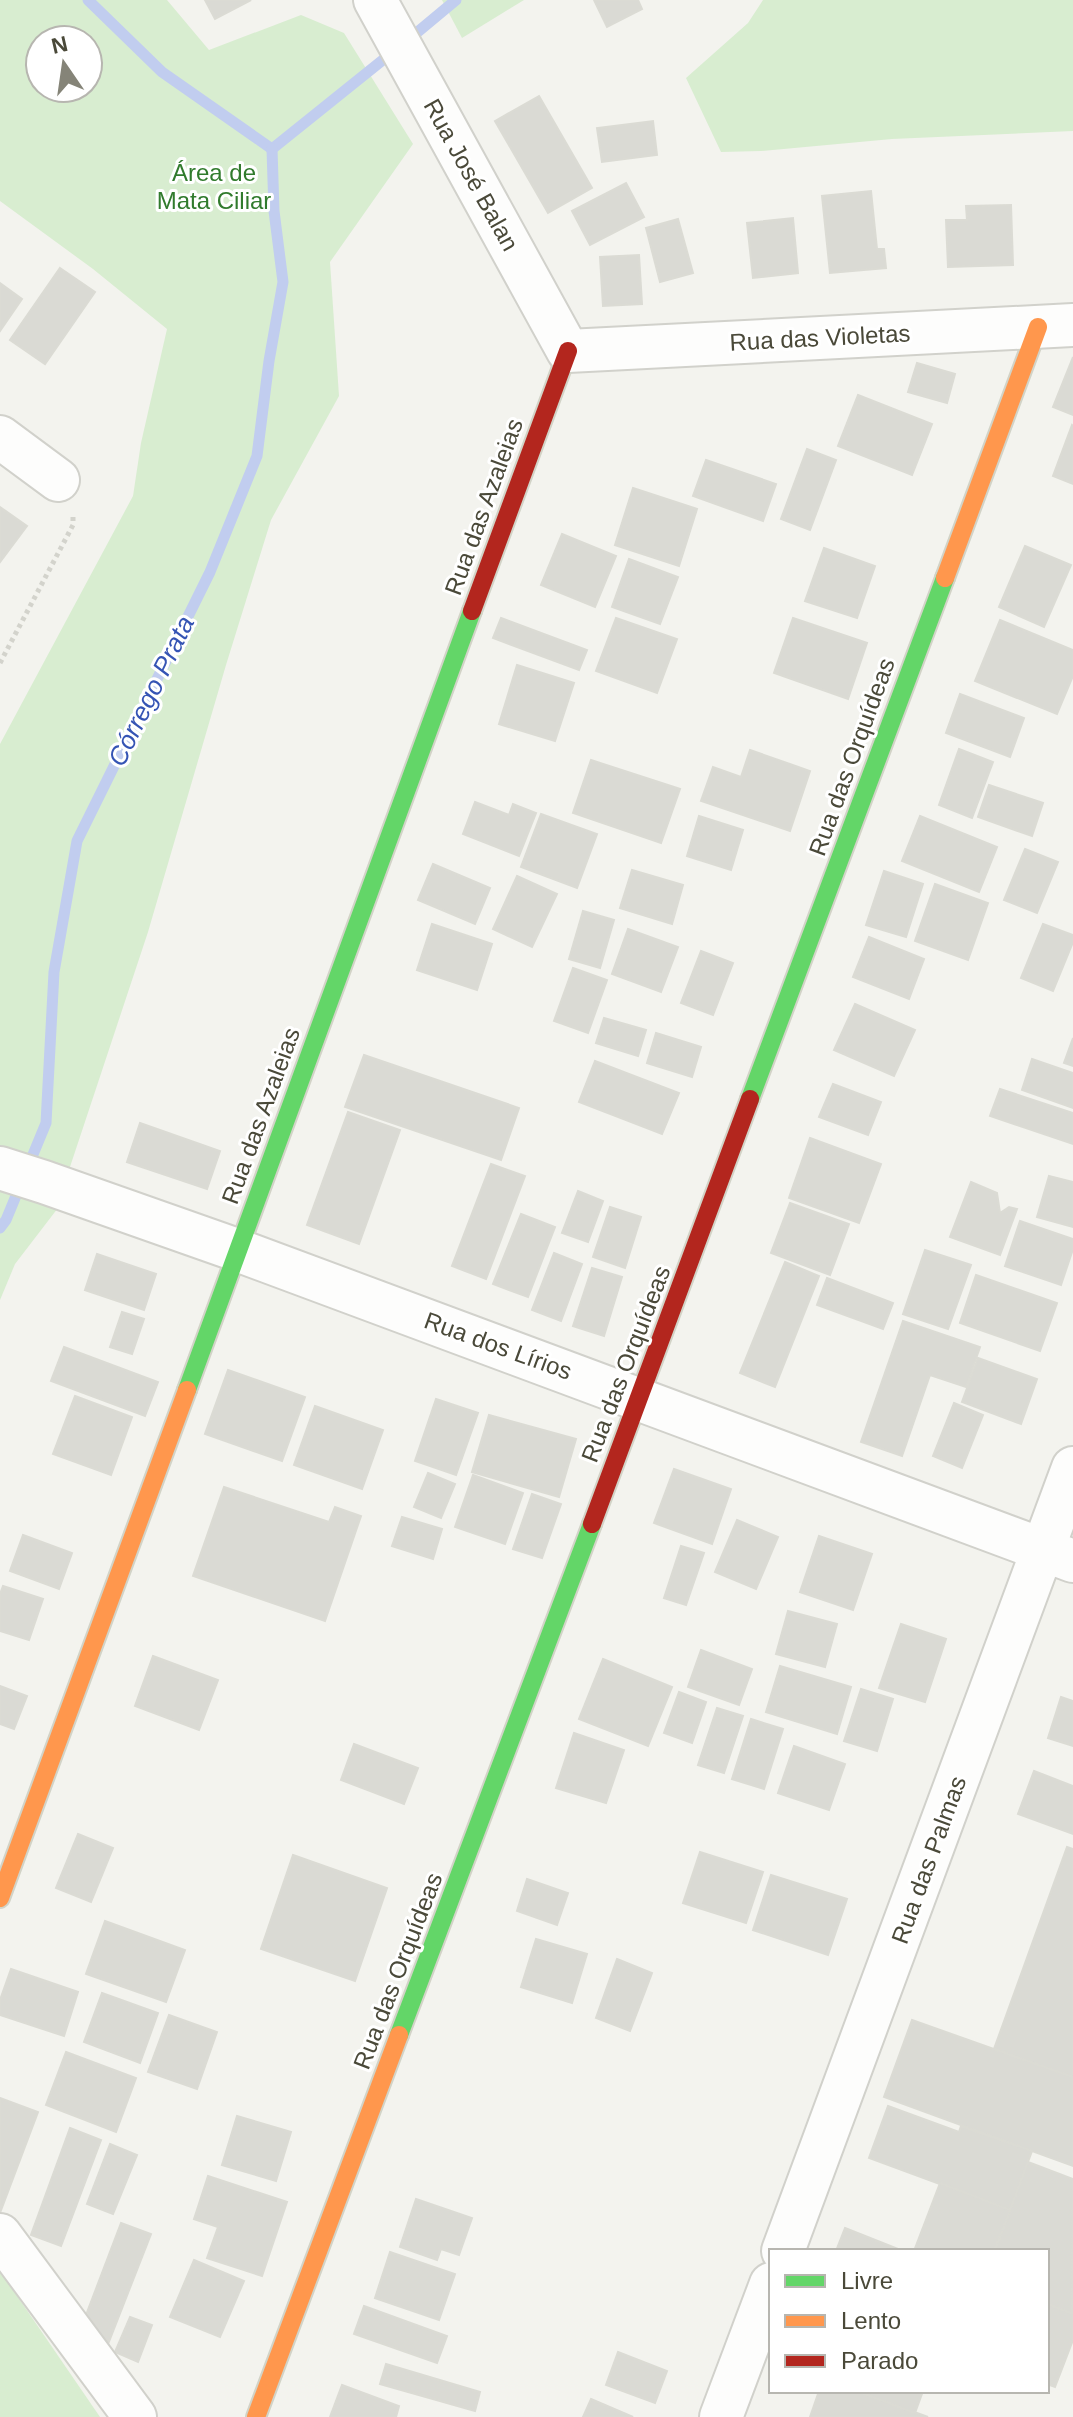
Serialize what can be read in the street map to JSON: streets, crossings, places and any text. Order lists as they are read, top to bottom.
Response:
{
  "streets": {
    "street": [
      "Rua José Balan",
      "Rua das Violetas",
      "Rua das Azaleias",
      "Rua das Orquídeas",
      "Rua dos Lírios",
      "Rua das Palmas"
    ]
  },
  "crossings": [
    ["Rua José Balan", "Rua das Violetas"],
    ["Rua José Balan", "Rua das Azaleias"],
    ["Rua das Violetas", "Rua das Azaleias"],
    ["Rua das Violetas", "Rua das Orquídeas"],
    ["Rua das Azaleias", "Rua dos Lírios"],
    ["Rua das Orquídeas", "Rua dos Lírios"],
    ["Rua dos Lírios", "Rua das Palmas"]
  ],
  "water": ["Córrego Prata"],
  "parks": ["Área de Mata Ciliar"],
  "legend": ["Livre", "Lento", "Parado"],
  "north": "top"
}
